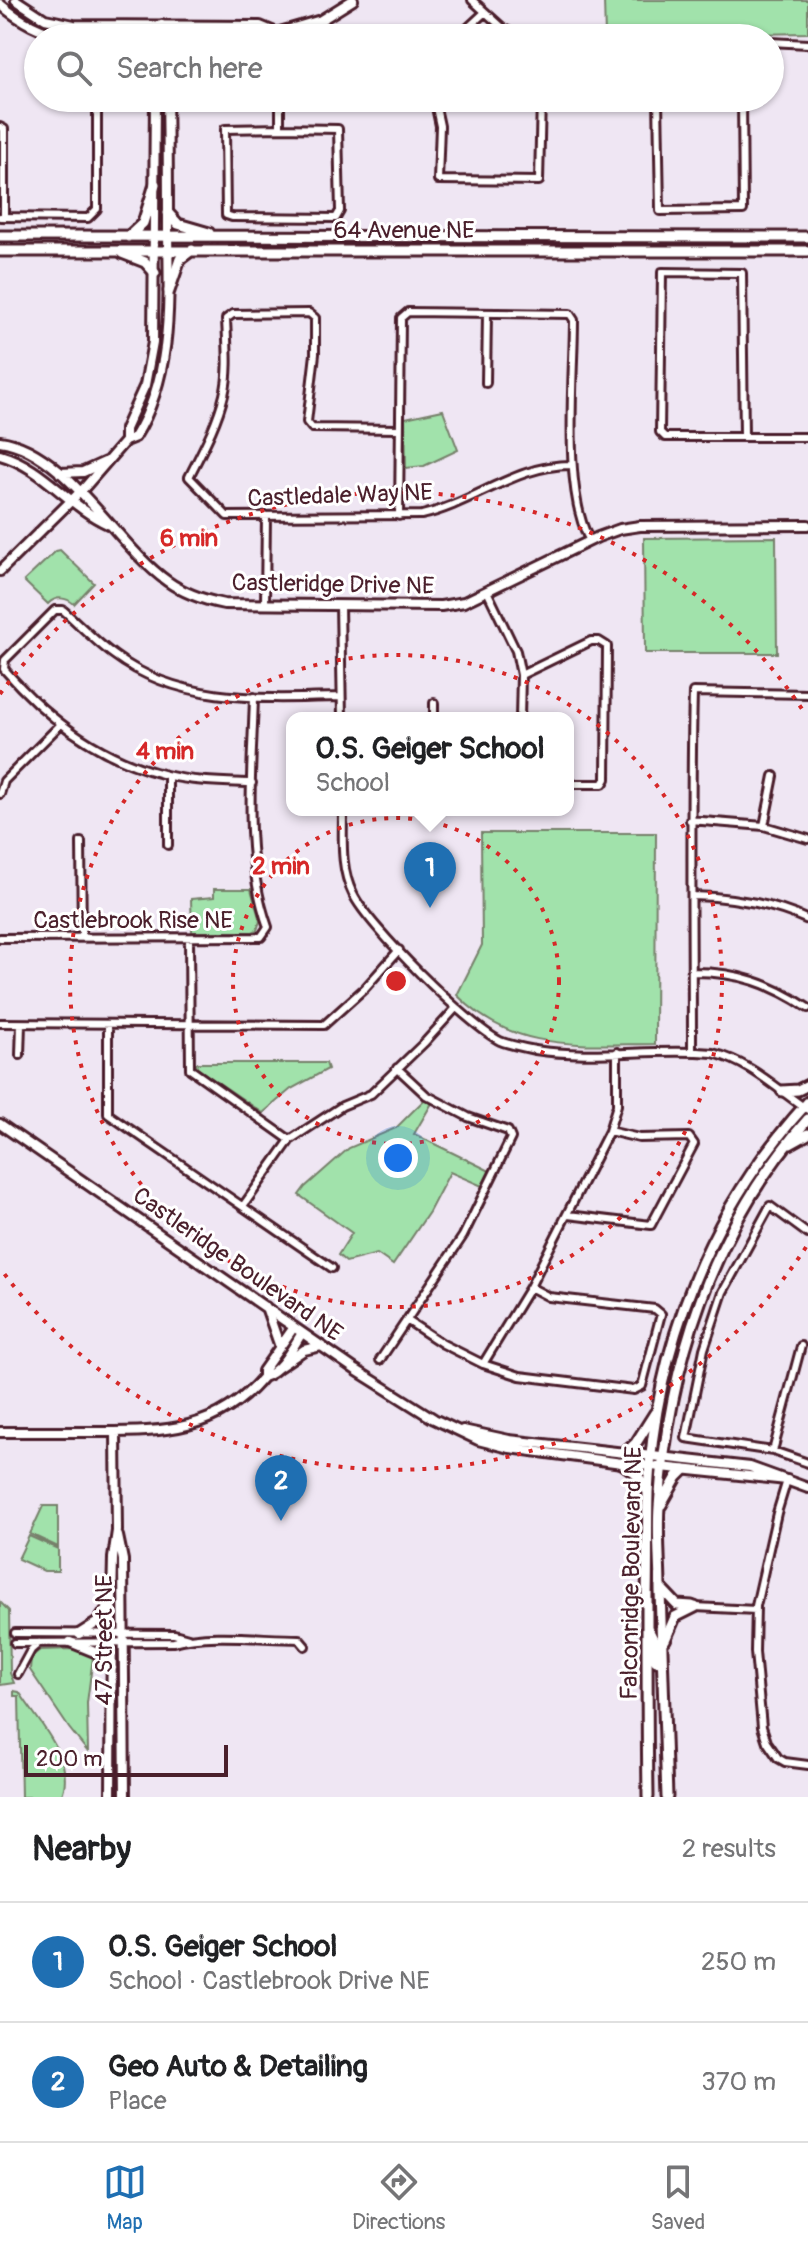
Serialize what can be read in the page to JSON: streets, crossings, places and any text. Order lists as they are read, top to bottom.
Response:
{
  "streets": {
    "main road": ["64 Avenue NE", "Falconridge Boulevard NE"],
    "street": [
      "Castledale Way NE",
      "Castleridge Drive NE",
      "Castlebrook Rise NE",
      "Castleridge Boulevard NE",
      "47 Street NE"
    ]
  },
  "crossings": [
    ["Castleridge Boulevard NE", "Falconridge Boulevard NE"]
  ],
  "scale_bar": "200 m",
  "page": {
    "search": "Search here",
    "popup": ["O.S. Geiger School", "School"],
    "pins": ["1", "2"],
    "scale": "200 m",
    "heading": ["Nearby", "2 results"],
    "list": [
      {
        "mark": "1",
        "name": "O.S. Geiger School",
        "note": "School · Castlebrook Drive NE",
        "value": "250 m"
      },
      {
        "mark": "2",
        "name": "Geo Auto & Detailing",
        "note": "Place",
        "value": "370 m"
      }
    ],
    "nav": ["Map", "Directions", "Saved"]
  },
  "rings": ["6 min", "4 min", "2 min"]
}
